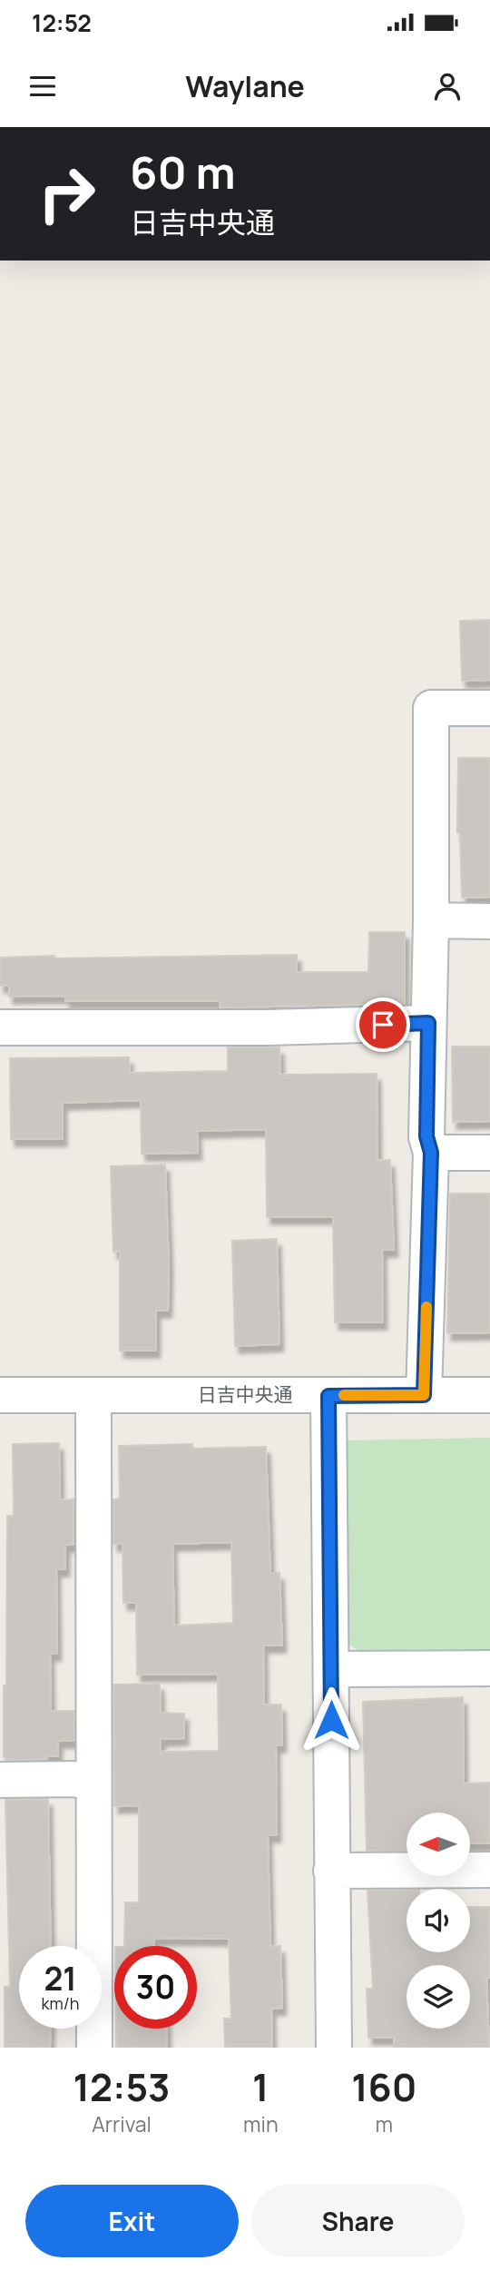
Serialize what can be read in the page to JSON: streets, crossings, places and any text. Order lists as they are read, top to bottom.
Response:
{
  "streets": {
    "street": ["日吉中央通"]
  },
  "north": "left",
  "page": {
    "status": "12:52",
    "header": "Waylane",
    "turn": ["60 m", "日吉中央通"],
    "speed": "21 km/h",
    "limit": "30",
    "eta": [
      "12:53",
      "Arrival",
      "1",
      "min",
      "160",
      "m"
    ],
    "buttons": ["Exit", "Share"]
  }
}
